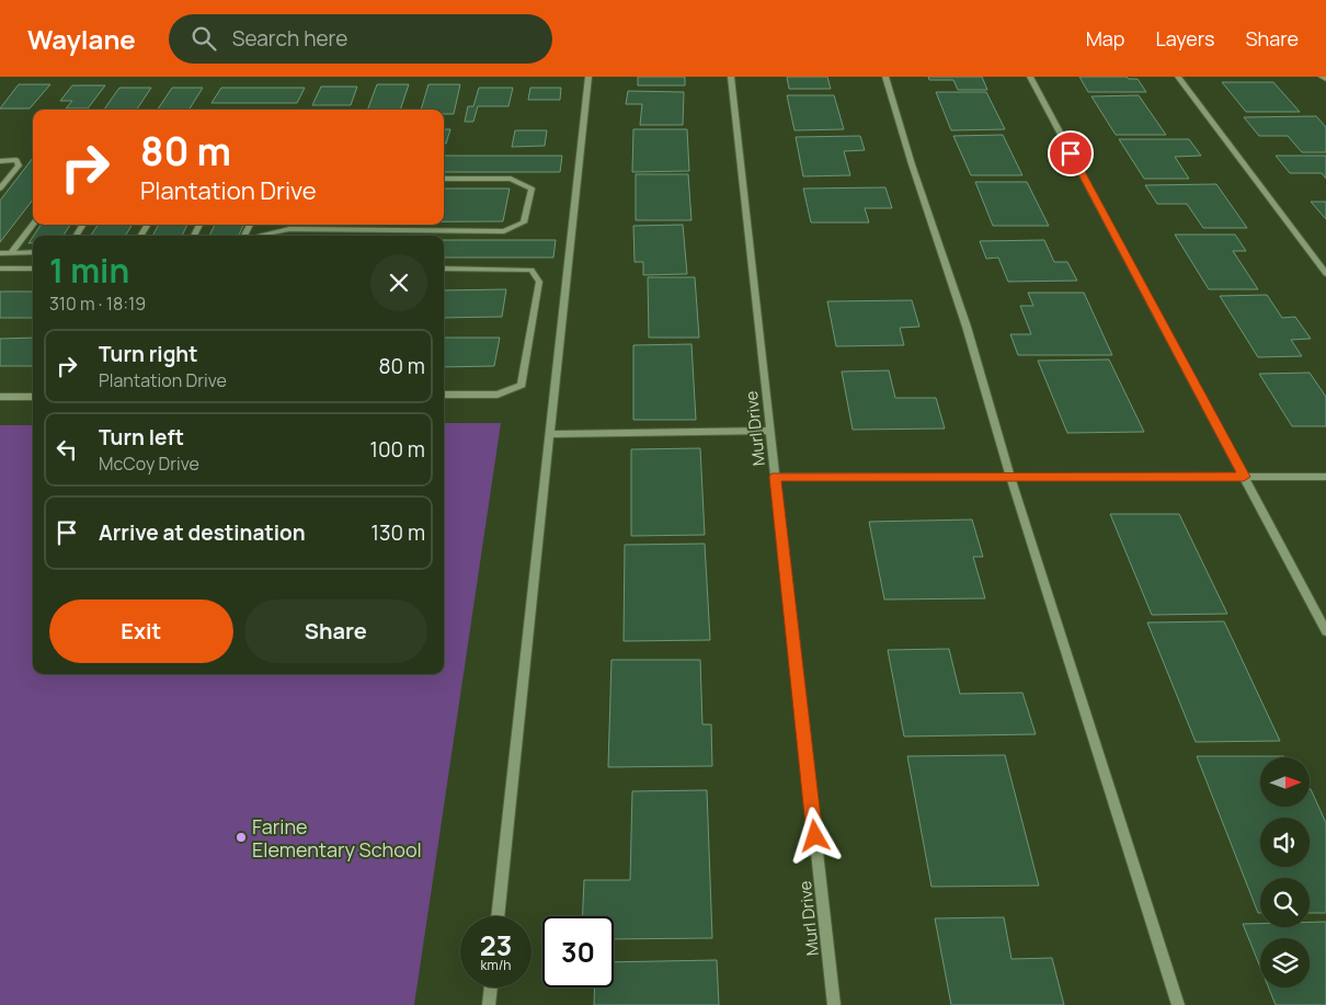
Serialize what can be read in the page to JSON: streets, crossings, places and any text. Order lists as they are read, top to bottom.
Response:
{
  "streets": {
    "street": ["Murl Drive"]
  },
  "places": ["Farine Elementary School"],
  "north": "right",
  "page": {
    "header": "Waylane",
    "search": "Search here",
    "nav": ["Map", "Layers", "Share"],
    "turn": ["80 m", "Plantation Drive"],
    "heading": ["1 min", "310 m · 18:19"],
    "list": [
      {
        "name": "Turn right",
        "note": "Plantation Drive",
        "value": "80 m"
      },
      {
        "name": "Turn left",
        "note": "McCoy Drive",
        "value": "100 m"
      },
      {
        "name": "Arrive at destination",
        "value": "130 m"
      }
    ],
    "buttons": ["Exit", "Share"],
    "speed": "23 km/h",
    "limit": "30"
  }
}
